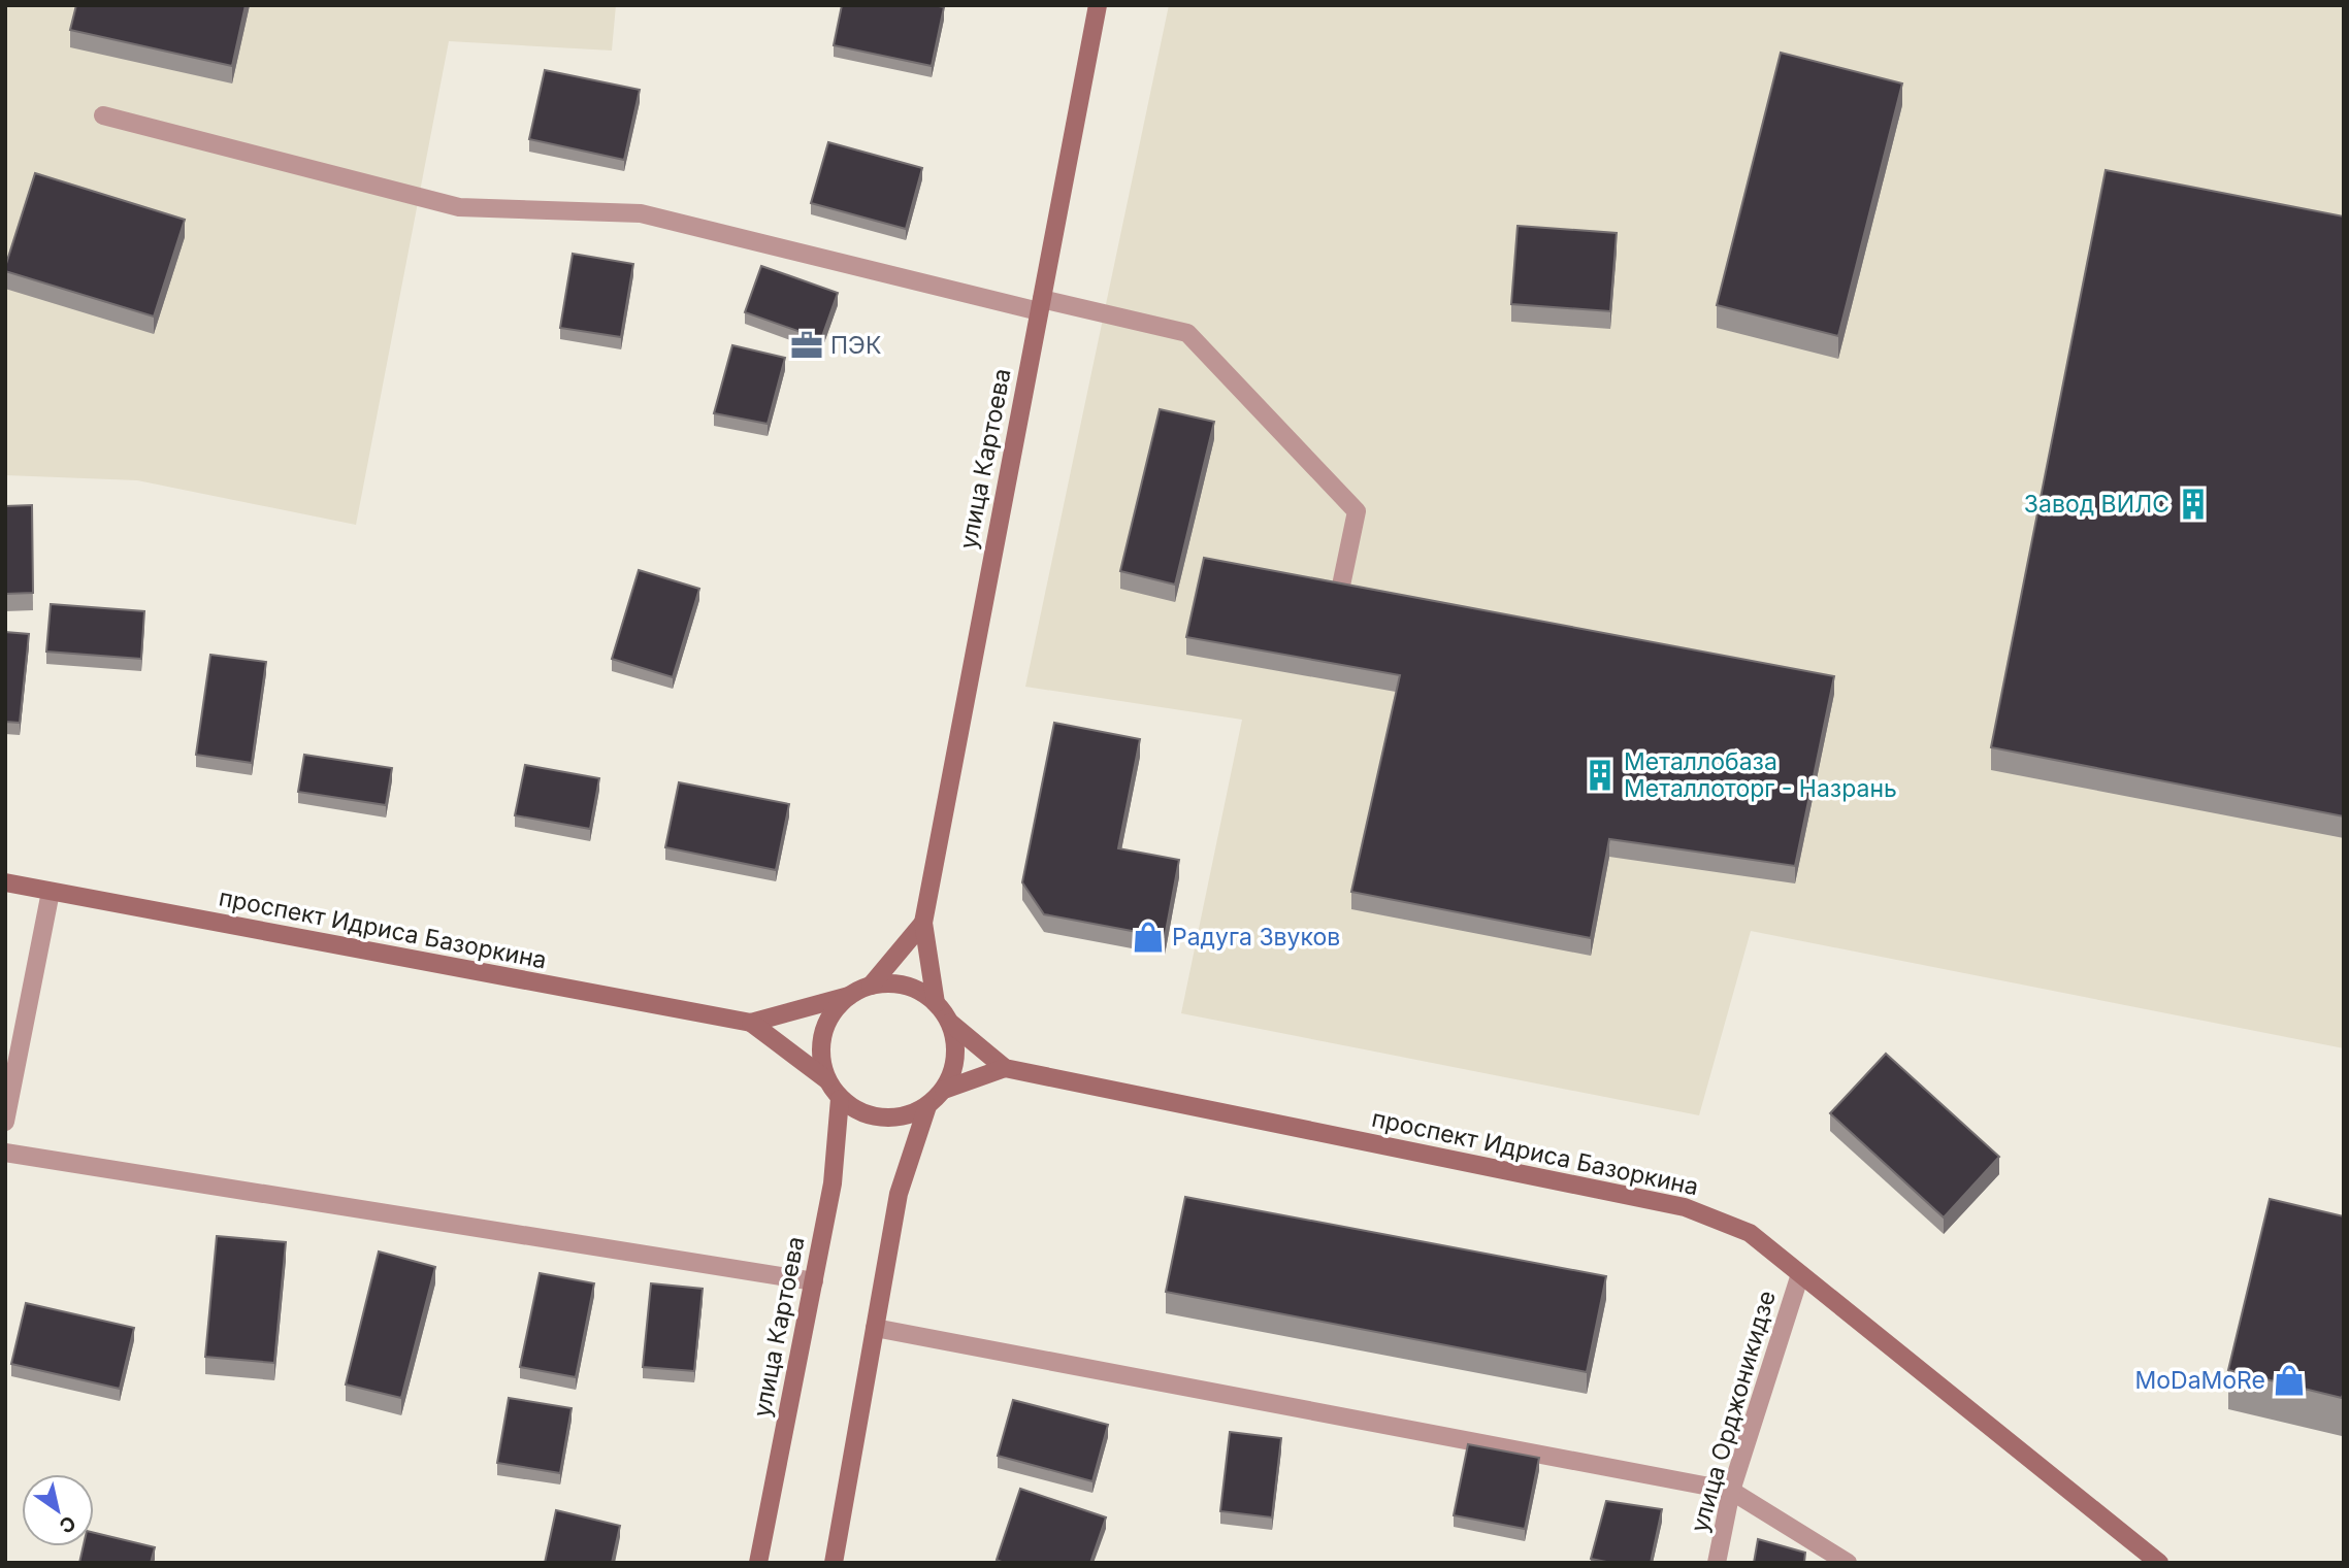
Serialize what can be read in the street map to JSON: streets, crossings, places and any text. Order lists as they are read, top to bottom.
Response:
{
  "streets": {
    "main road": ["улица Картоева", "проспект Идриса Базоркина"],
    "street": ["улица Орджоникидзе"]
  },
  "crossings": [
    ["улица Картоева", "проспект Идриса Базоркина"],
    ["проспект Идриса Базоркина", "улица Орджоникидзе"]
  ],
  "places": {
    "office": ["ПЭК"],
    "building": ["Завод ВИЛС", "Металлобаза Металлоторг - Назрань"],
    "shop": ["Радуга Звуков", "MoDaMoRe"]
  },
  "north": "bottom right"
}
